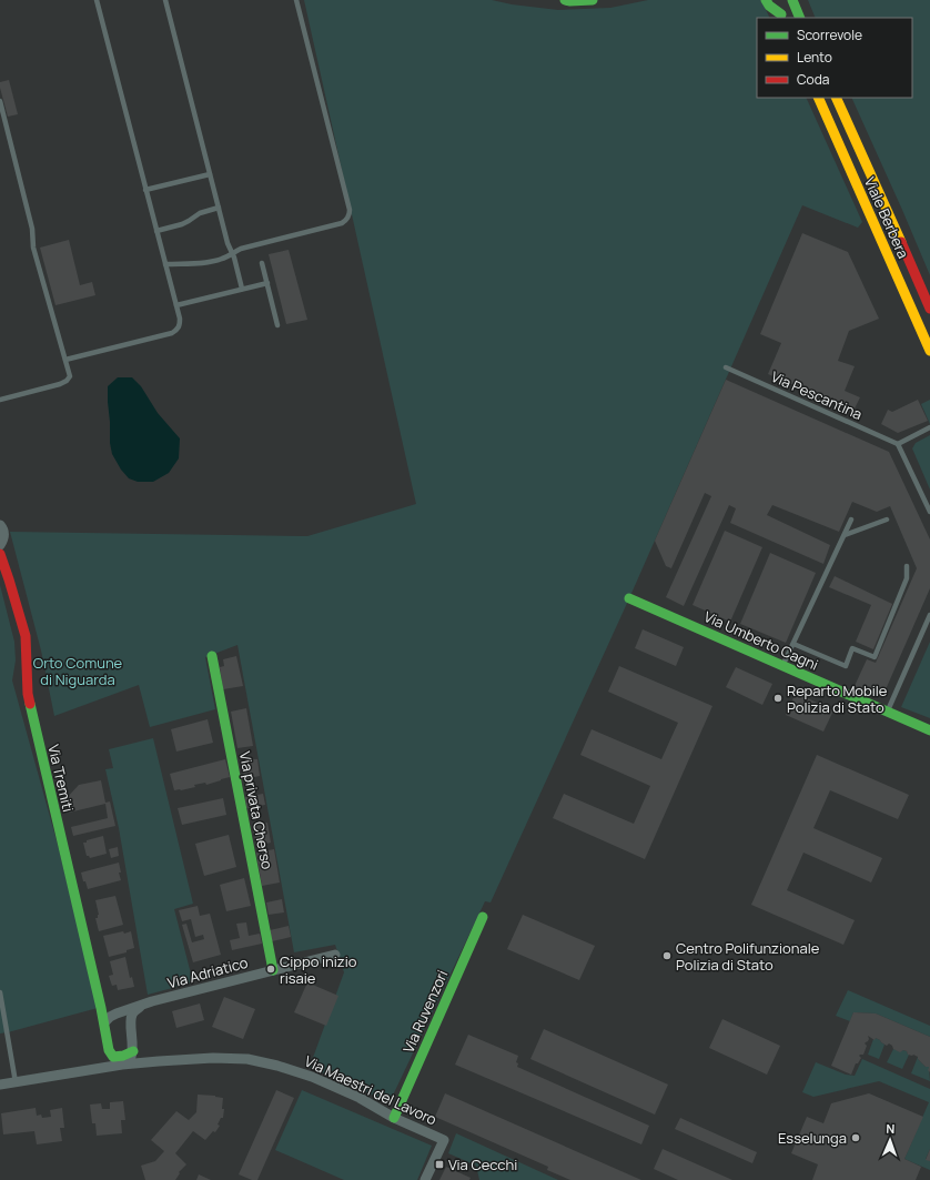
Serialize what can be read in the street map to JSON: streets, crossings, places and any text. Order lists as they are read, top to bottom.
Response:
{
  "streets": {
    "street": [
      "Viale Berbera",
      "Via Umberto Cagni",
      "Via Tremiti",
      "Via privata Cherso",
      "Via Adriatico",
      "Via Ruvenzori",
      "Via Maestri del Lavoro"
    ],
    "lane": ["Via Pescantina"]
  },
  "crossings": [
    ["Via Tremiti", "Via Adriatico"],
    ["Via privata Cherso", "Via Adriatico"],
    ["Via Ruvenzori", "Via Maestri del Lavoro"]
  ],
  "parks": ["Orto Comune di Niguarda"],
  "places": {
    "other": [
      "Reparto Mobile Polizia di Stato",
      "Centro Polifunzionale Polizia di Stato",
      "Cippo inizio risaie",
      "Esselunga"
    ],
    "transit": ["Via Cecchi"]
  },
  "legend": ["Scorrevole", "Lento", "Coda"],
  "north": "top"
}
